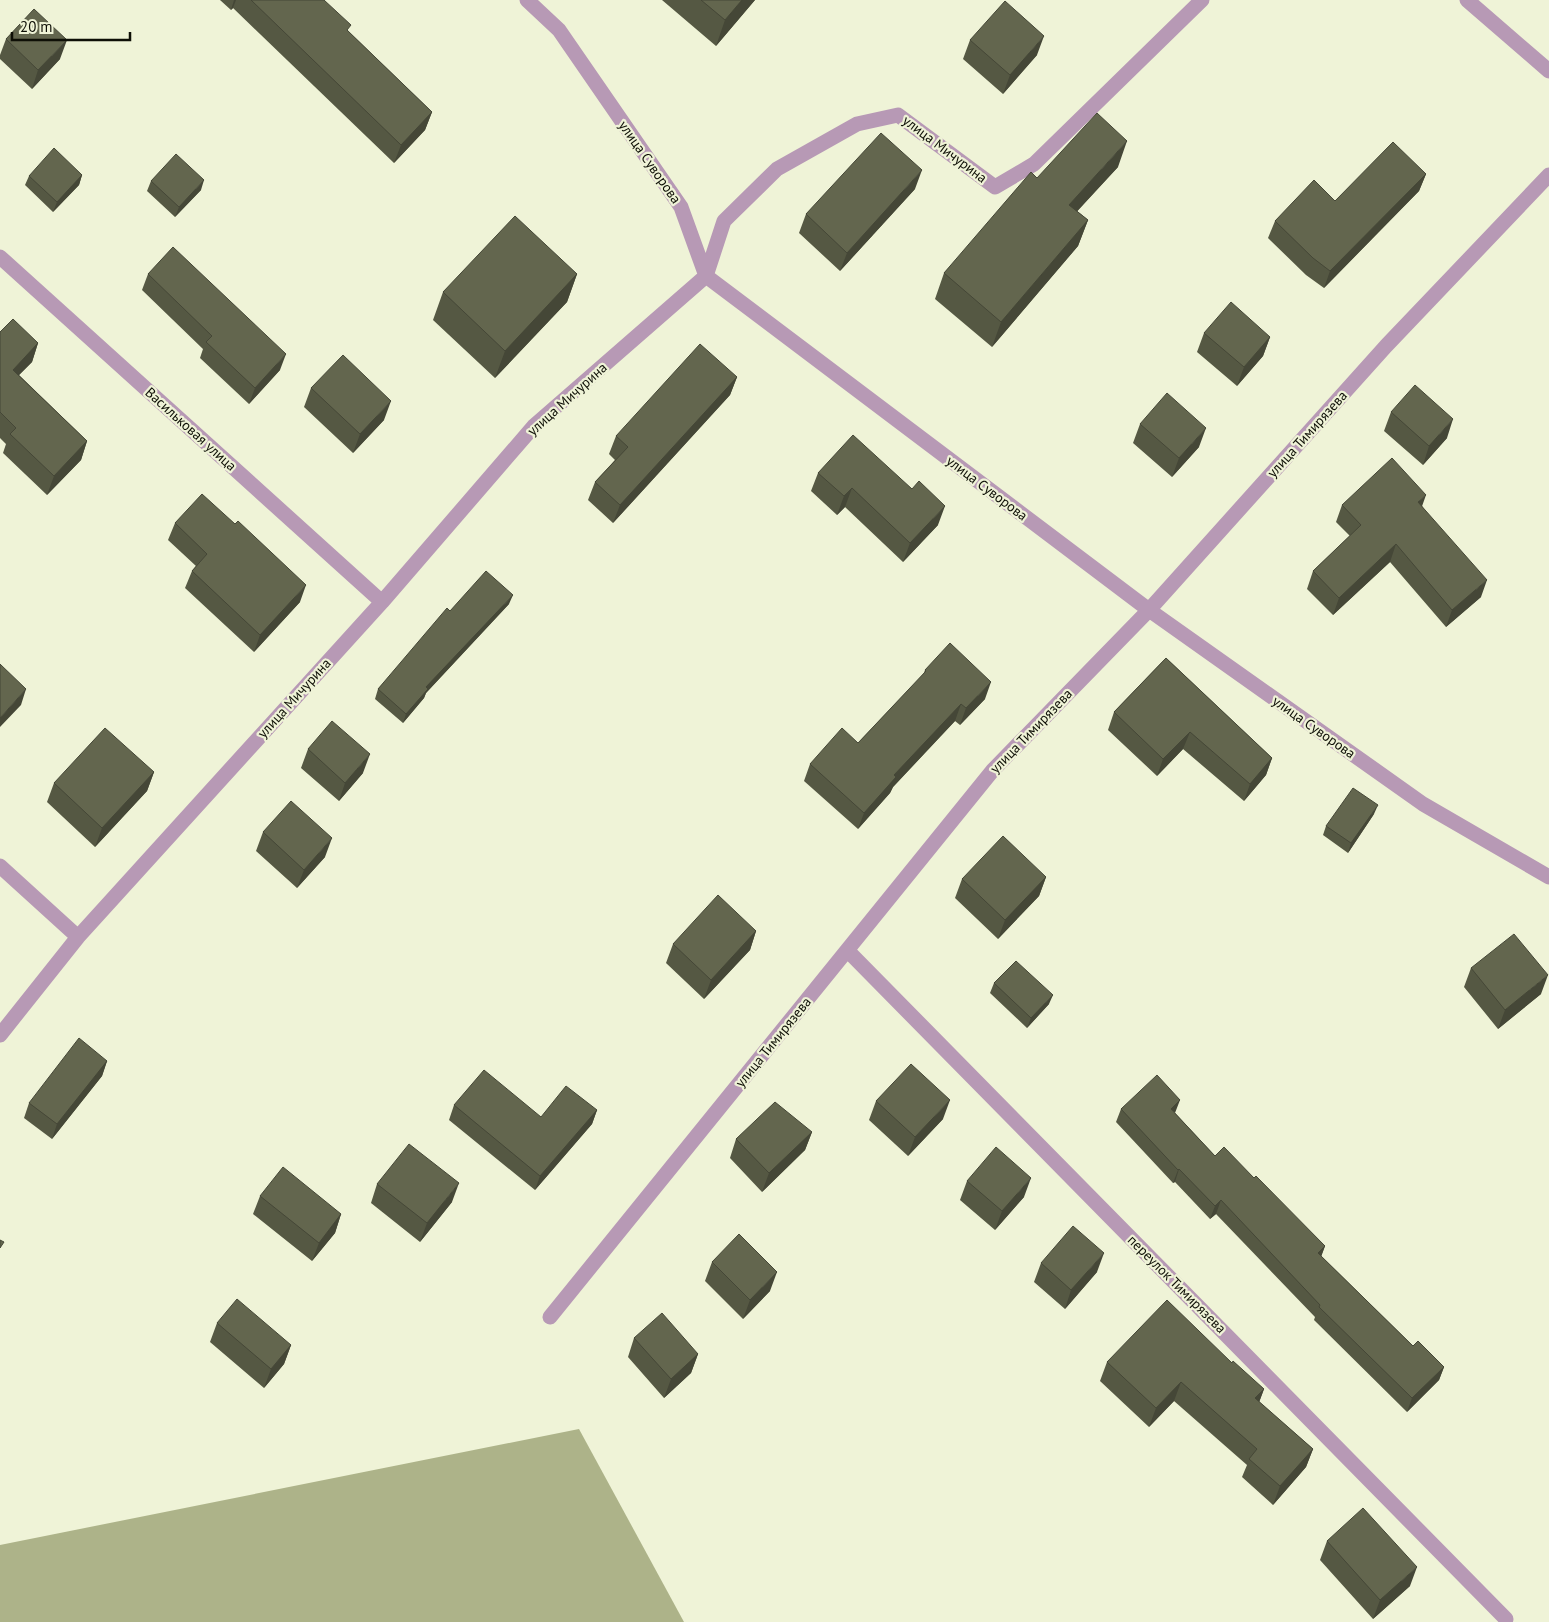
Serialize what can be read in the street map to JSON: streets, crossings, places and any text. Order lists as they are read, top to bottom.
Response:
{
  "streets": {
    "street": [
      "улица Мичурина",
      "улица Суворова",
      "Васильковая улица",
      "улица Тимирязева",
      "переулок Тимирязева"
    ]
  },
  "crossings": [
    ["улица Мичурина", "улица Суворова"],
    ["улица Мичурина", "Васильковая улица"],
    ["улица Суворова", "улица Тимирязева"],
    ["улица Тимирязева", "переулок Тимирязева"]
  ],
  "scale_bar": "20 m"
}
